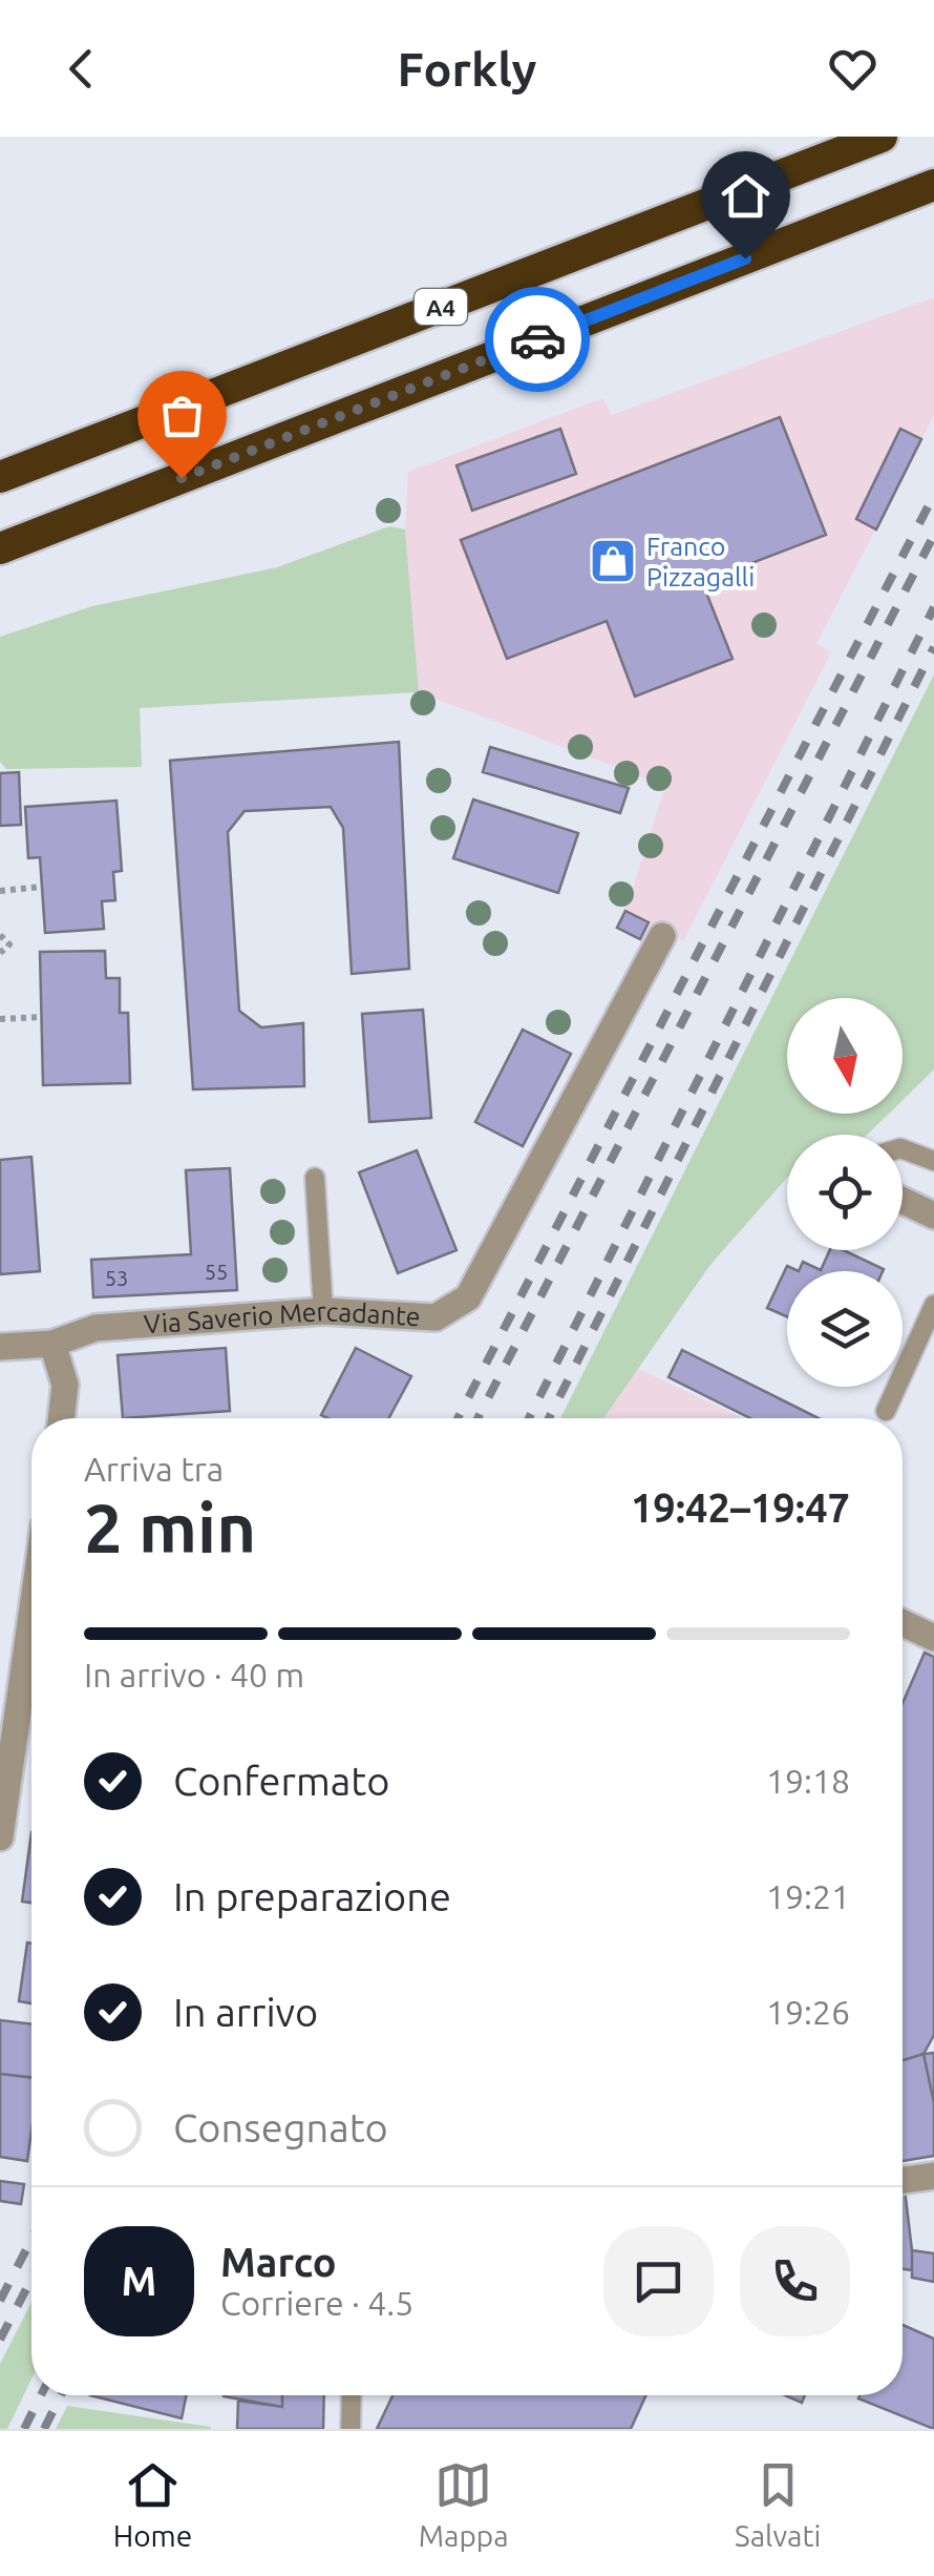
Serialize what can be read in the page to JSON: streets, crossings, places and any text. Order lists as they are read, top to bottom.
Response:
{
  "streets": {
    "highway": ["A4"],
    "street": ["Via Saverio Mercadante"]
  },
  "places": {
    "shop": ["Franco Pizzagalli"]
  },
  "house_numbers": ["55", "53"],
  "north": "bottom",
  "page": {
    "header": "Forkly",
    "heading": ["2 min", "Arriva tra", "19:42–19:47"],
    "panel": ["Marco", "Corriere · 4.5"],
    "bar": "In arrivo · 40 m",
    "list": [
      ["Confermato", "19:18"],
      ["In preparazione", "19:21"],
      ["In arrivo", "19:26"],
      "Consegnato"
    ],
    "round": "M",
    "tabs": ["Home", "Mappa", "Salvati"]
  }
}
